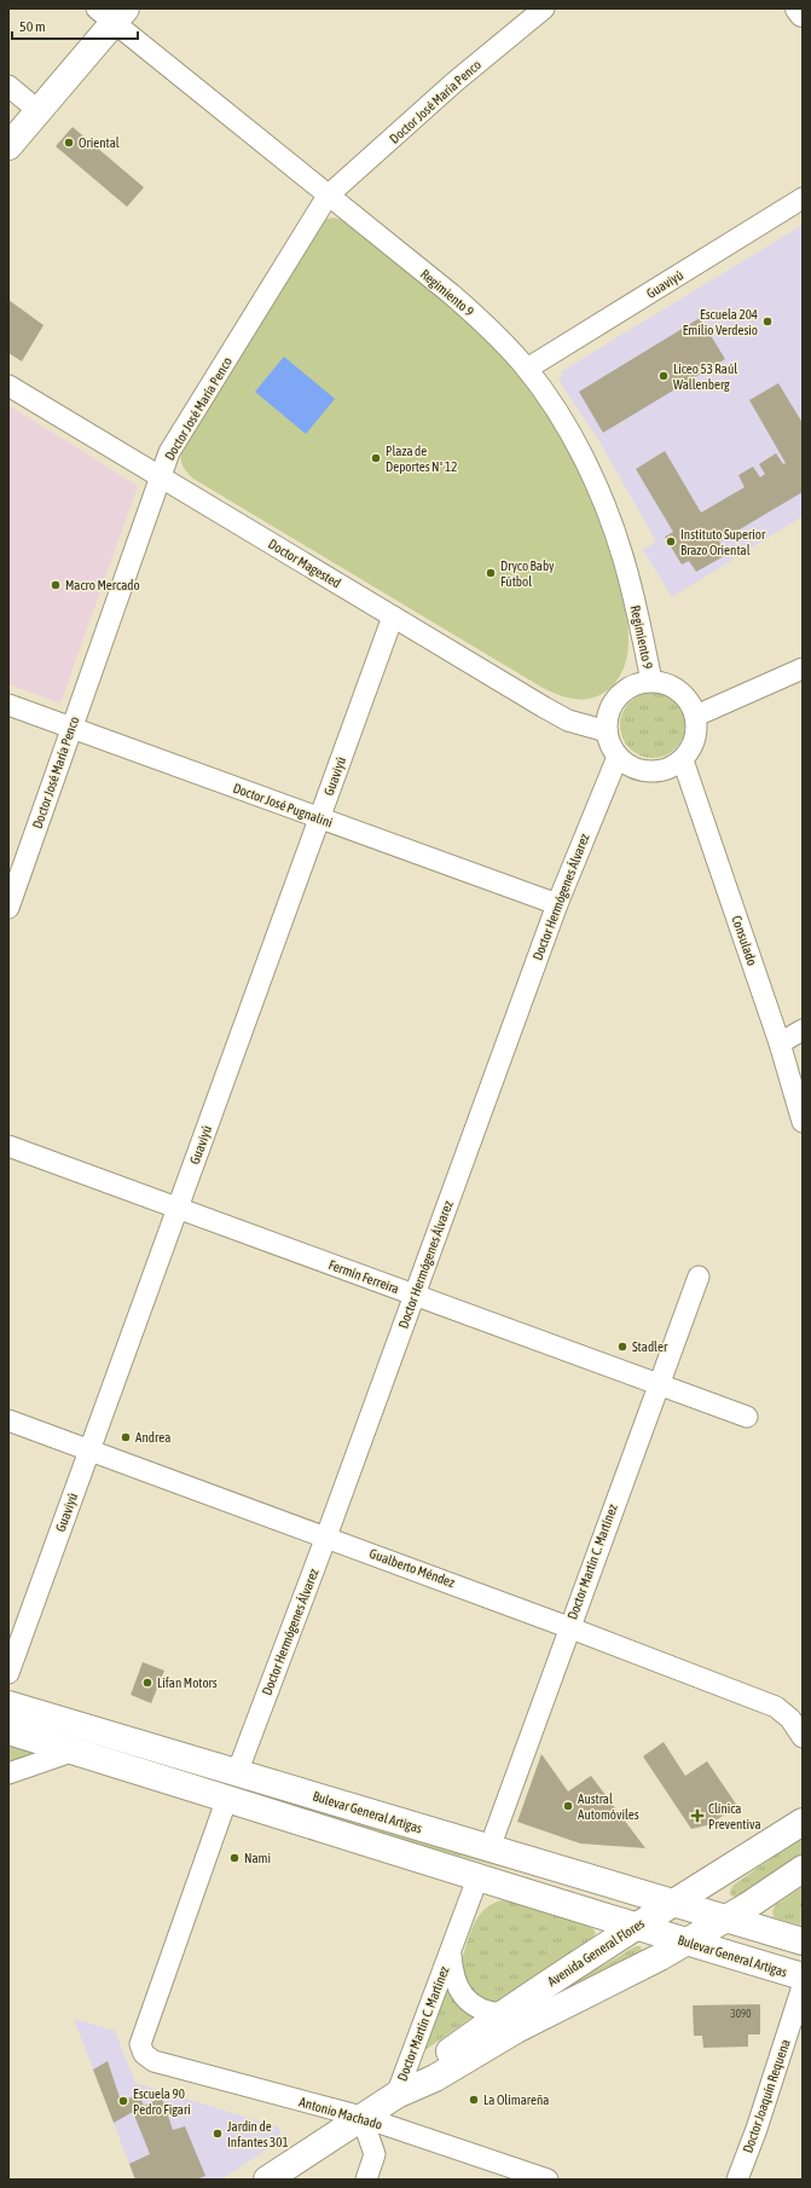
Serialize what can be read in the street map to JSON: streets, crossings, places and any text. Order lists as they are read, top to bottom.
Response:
{
  "streets": {
    "main road": ["Bulevar General Artigas", "Avenida General Flores"],
    "street": [
      "Doctor José María Penco",
      "Guaviyú",
      "Regimiento 9",
      "Doctor Magested",
      "Doctor José Pugnalini",
      "Doctor Hermógenes Álvarez",
      "Consulado",
      "Fermín Ferreira",
      "Doctor Martín C. Martínez",
      "Gualberto Méndez",
      "Doctor Joaquín Requena",
      "Antonio Machado"
    ]
  },
  "crossings": [
    ["Doctor José María Penco", "Regimiento 9"],
    ["Doctor José María Penco", "Doctor Magested"],
    ["Doctor José María Penco", "Doctor José Pugnalini"],
    ["Guaviyú", "Regimiento 9"],
    ["Guaviyú", "Doctor Magested"],
    ["Guaviyú", "Doctor José Pugnalini"],
    ["Guaviyú", "Fermín Ferreira"],
    ["Guaviyú", "Gualberto Méndez"],
    ["Regimiento 9", "Doctor Magested"],
    ["Regimiento 9", "Doctor Hermógenes Álvarez"],
    ["Regimiento 9", "Consulado"],
    ["Doctor Magested", "Doctor Hermógenes Álvarez"],
    ["Doctor Magested", "Consulado"],
    ["Doctor José Pugnalini", "Doctor Hermógenes Álvarez"],
    ["Doctor Hermógenes Álvarez", "Consulado"],
    ["Doctor Hermógenes Álvarez", "Fermín Ferreira"],
    ["Doctor Hermógenes Álvarez", "Gualberto Méndez"],
    ["Doctor Hermógenes Álvarez", "Bulevar General Artigas"],
    ["Fermín Ferreira", "Doctor Martín C. Martínez"],
    ["Doctor Martín C. Martínez", "Gualberto Méndez"],
    ["Doctor Martín C. Martínez", "Bulevar General Artigas"],
    ["Doctor Martín C. Martínez", "Avenida General Flores"],
    ["Bulevar General Artigas", "Avenida General Flores"],
    ["Bulevar General Artigas", "Antonio Machado"],
    ["Avenida General Flores", "Antonio Machado"]
  ],
  "places": {
    "other": [
      "Oriental",
      "Escuela 204 Emilio Verdesio",
      "Liceo 53 Raúl Wallenberg",
      "Plaza de Deportes Nº 12",
      "Instituto Superior Brazo Oriental",
      "Dryco Baby Fútbol",
      "Macro Mercado",
      "Stadler",
      "Andrea",
      "Lifan Motors",
      "Austral Automóviles",
      "Nami",
      "La Olimareña",
      "Escuela 90 Pedro Figari",
      "Jardín de Infantes 301"
    ],
    "health": ["Clínica Preventiva"]
  },
  "house_numbers": ["3090"],
  "scale_bar": "50 m"
}
